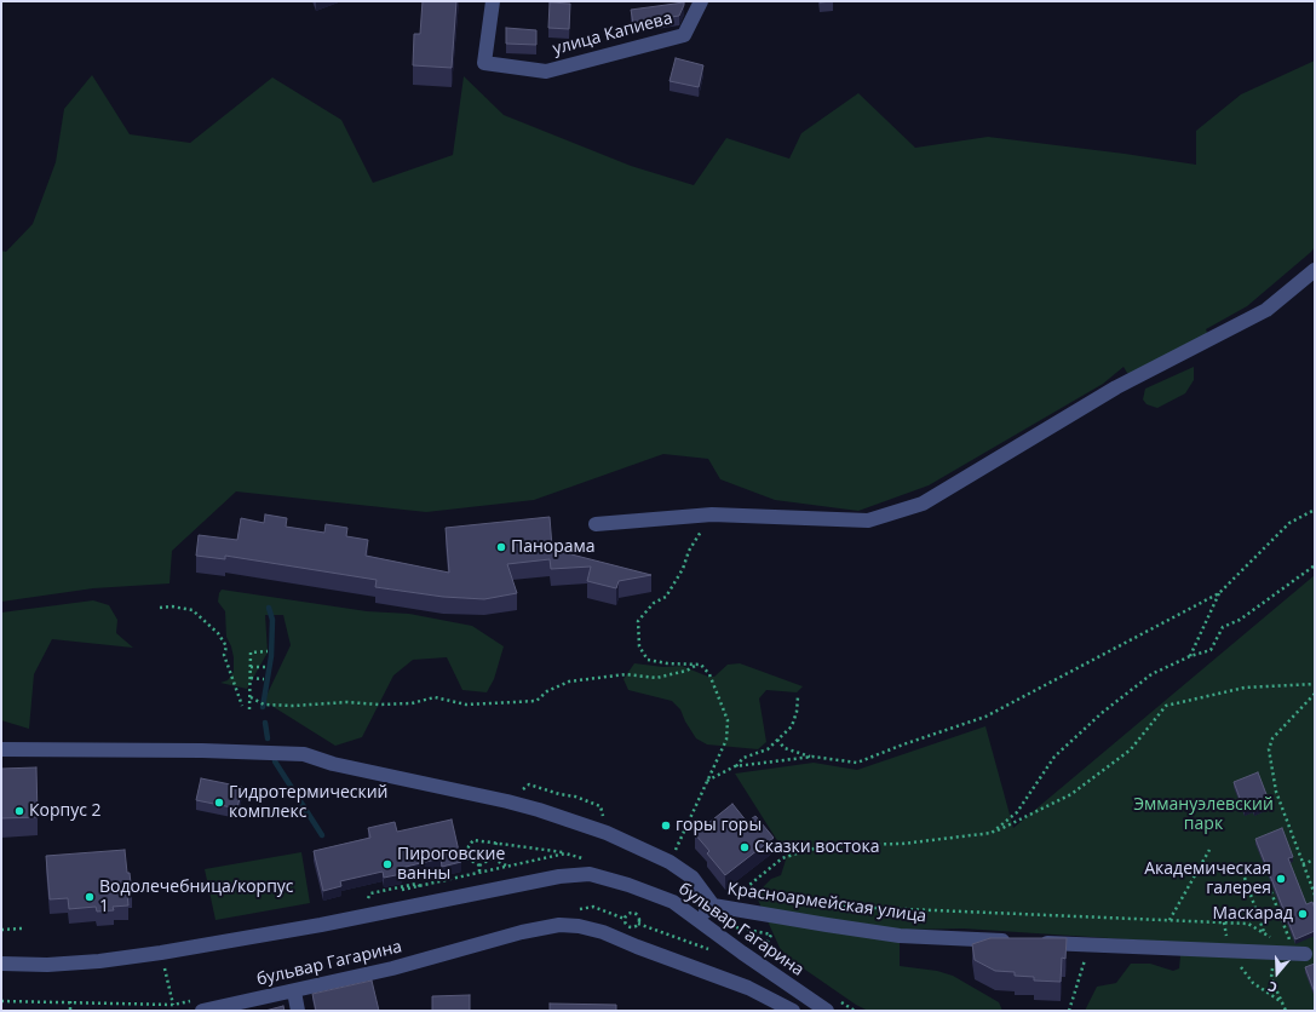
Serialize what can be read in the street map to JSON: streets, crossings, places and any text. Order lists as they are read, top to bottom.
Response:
{
  "streets": {
    "street": ["улица Капиева", "Красноармейская улица", "бульвар Гагарина"]
  },
  "crossings": [
    ["Красноармейская улица", "бульвар Гагарина"]
  ],
  "parks": ["Эммануэлевский парк"],
  "places": [
    "Панорама",
    "Гидротермический комплекс",
    "Корпус 2",
    "горы горы",
    "Сказки востока",
    "Пироговские ванны",
    "Академическая галерея",
    "Водолечебница/корпус 1",
    "Маскарад"
  ],
  "north": "bottom"
}
